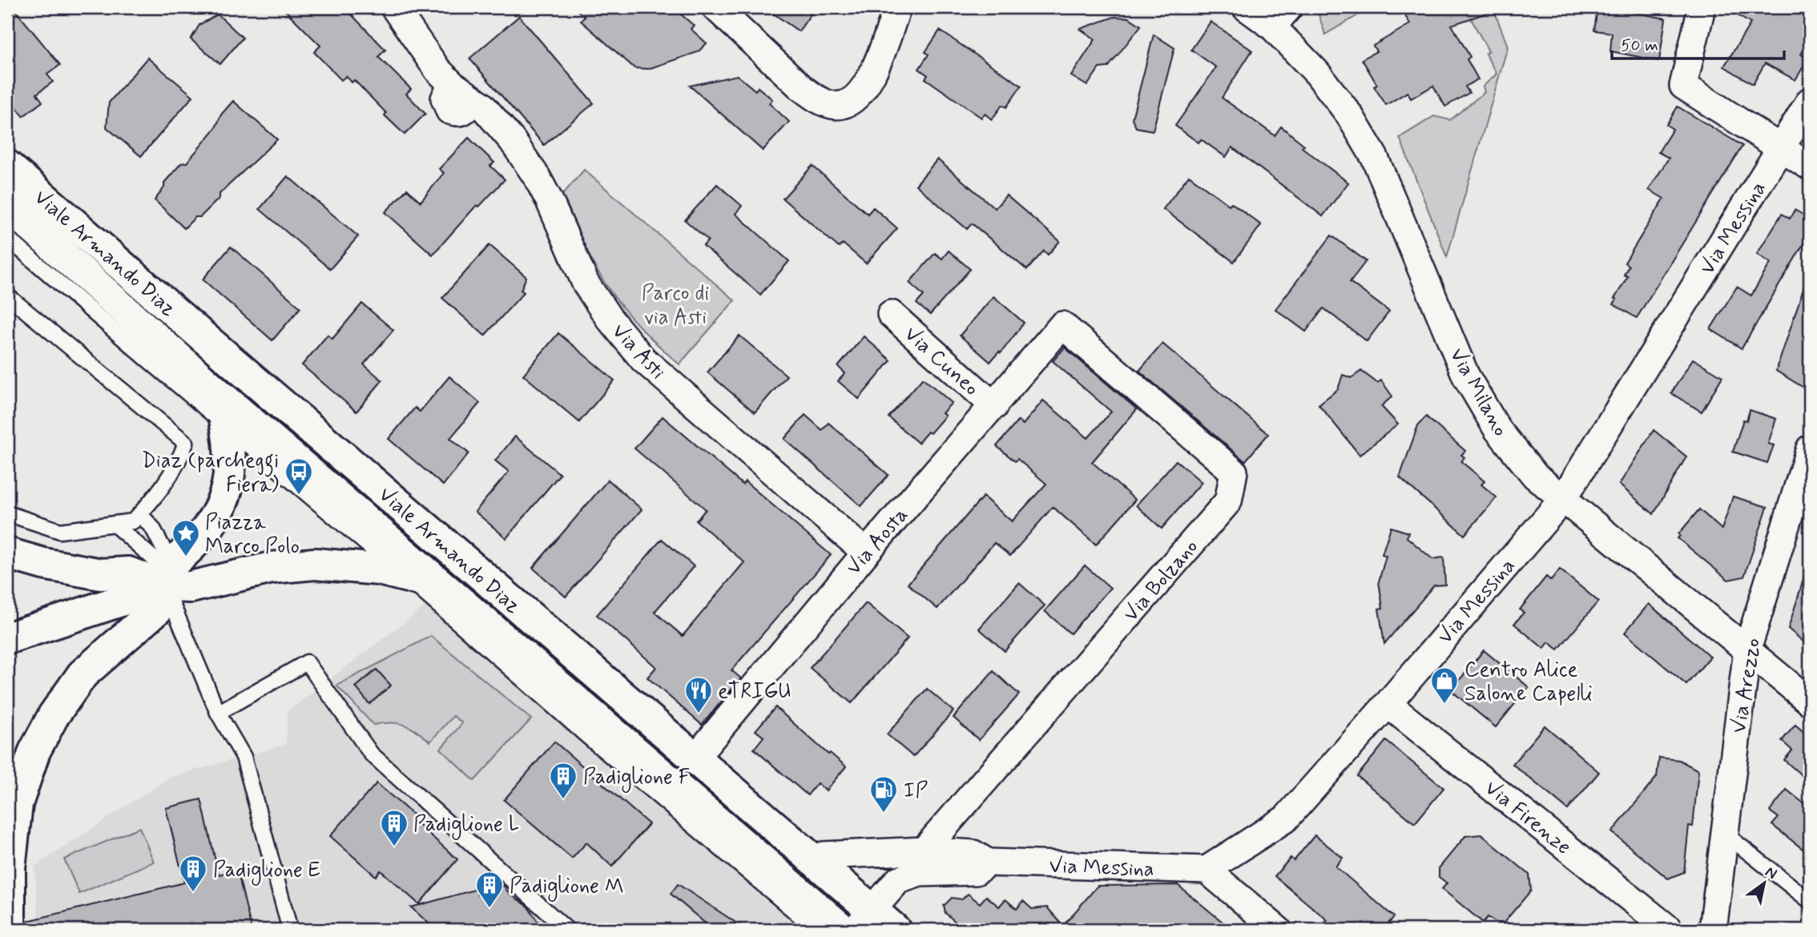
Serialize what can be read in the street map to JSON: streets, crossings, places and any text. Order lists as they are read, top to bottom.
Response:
{
  "streets": {
    "main road": ["Viale Armando Diaz"],
    "street": [
      "Via Messina",
      "Via Asti",
      "Via Cuneo",
      "Via Milano",
      "Via Aosta",
      "Via Bolzano",
      "Via Arezzo",
      "Via Firenze"
    ]
  },
  "crossings": [
    ["Via Messina", "Viale Armando Diaz"],
    ["Via Messina", "Via Milano"],
    ["Via Messina", "Via Bolzano"],
    ["Via Messina", "Via Firenze"],
    ["Viale Armando Diaz", "Via Aosta"],
    ["Via Asti", "Via Aosta"],
    ["Via Cuneo", "Via Aosta"],
    ["Via Milano", "Via Arezzo"],
    ["Via Aosta", "Via Bolzano"]
  ],
  "parks": ["Parco di via Asti"],
  "places": {
    "bus stop": ["Diaz (parcheggi Fiera)"],
    "place": ["Piazza Marco Polo"],
    "shop": ["Centro Alice Salone Capelli"],
    "restaurant": ["eTRIGU"],
    "building": [
      "Padiglione F",
      "Padiglione L",
      "Padiglione E",
      "Padiglione M"
    ],
    "fuel station": ["IP"]
  },
  "scale_bar": "50 m",
  "north": "top right"
}
